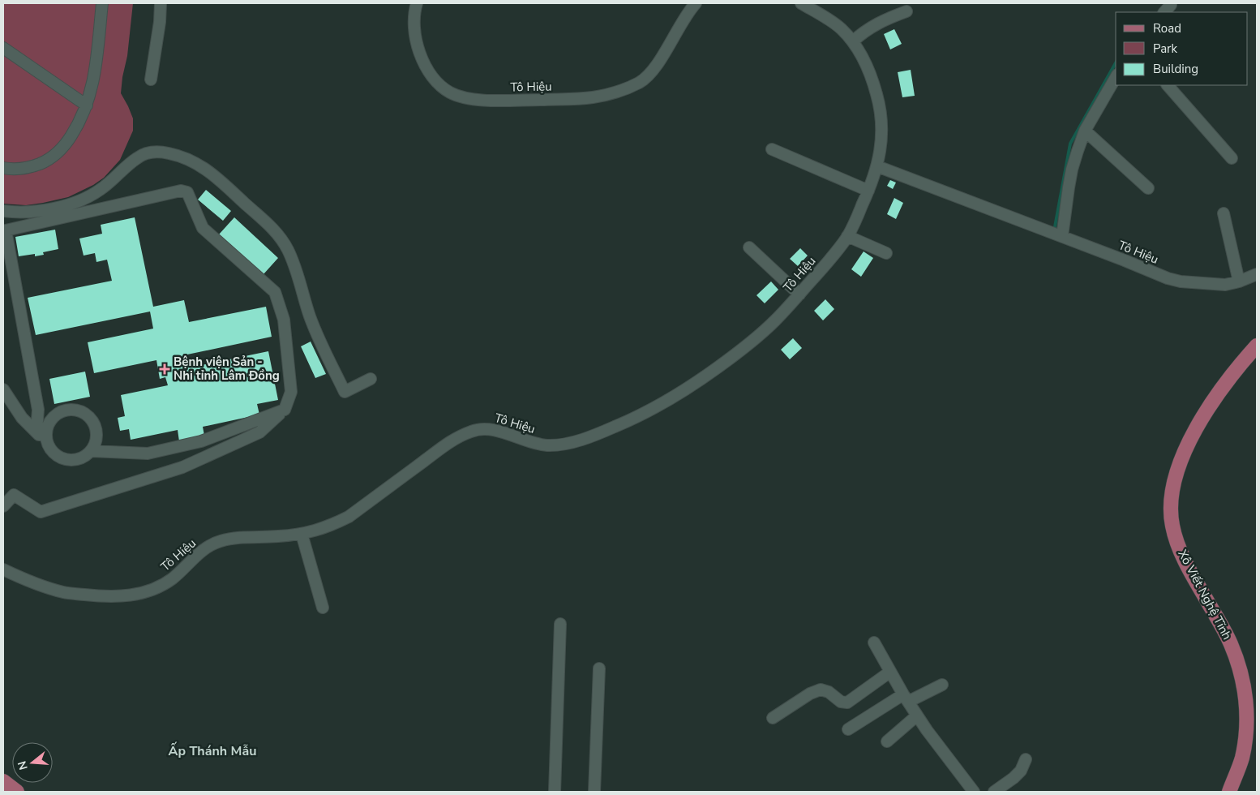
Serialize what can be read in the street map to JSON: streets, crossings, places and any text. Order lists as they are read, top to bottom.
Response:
{
  "streets": {
    "main road": ["Xô Viết Nghệ Tĩnh"],
    "street": ["Tô Hiệu"]
  },
  "districts": ["Ấp Thánh Mẫu"],
  "places": {
    "health": ["Bệnh viện Sản - Nhi tỉnh Lâm Đồng"]
  },
  "legend": ["Road", "Park", "Building"],
  "north": "left"
}
